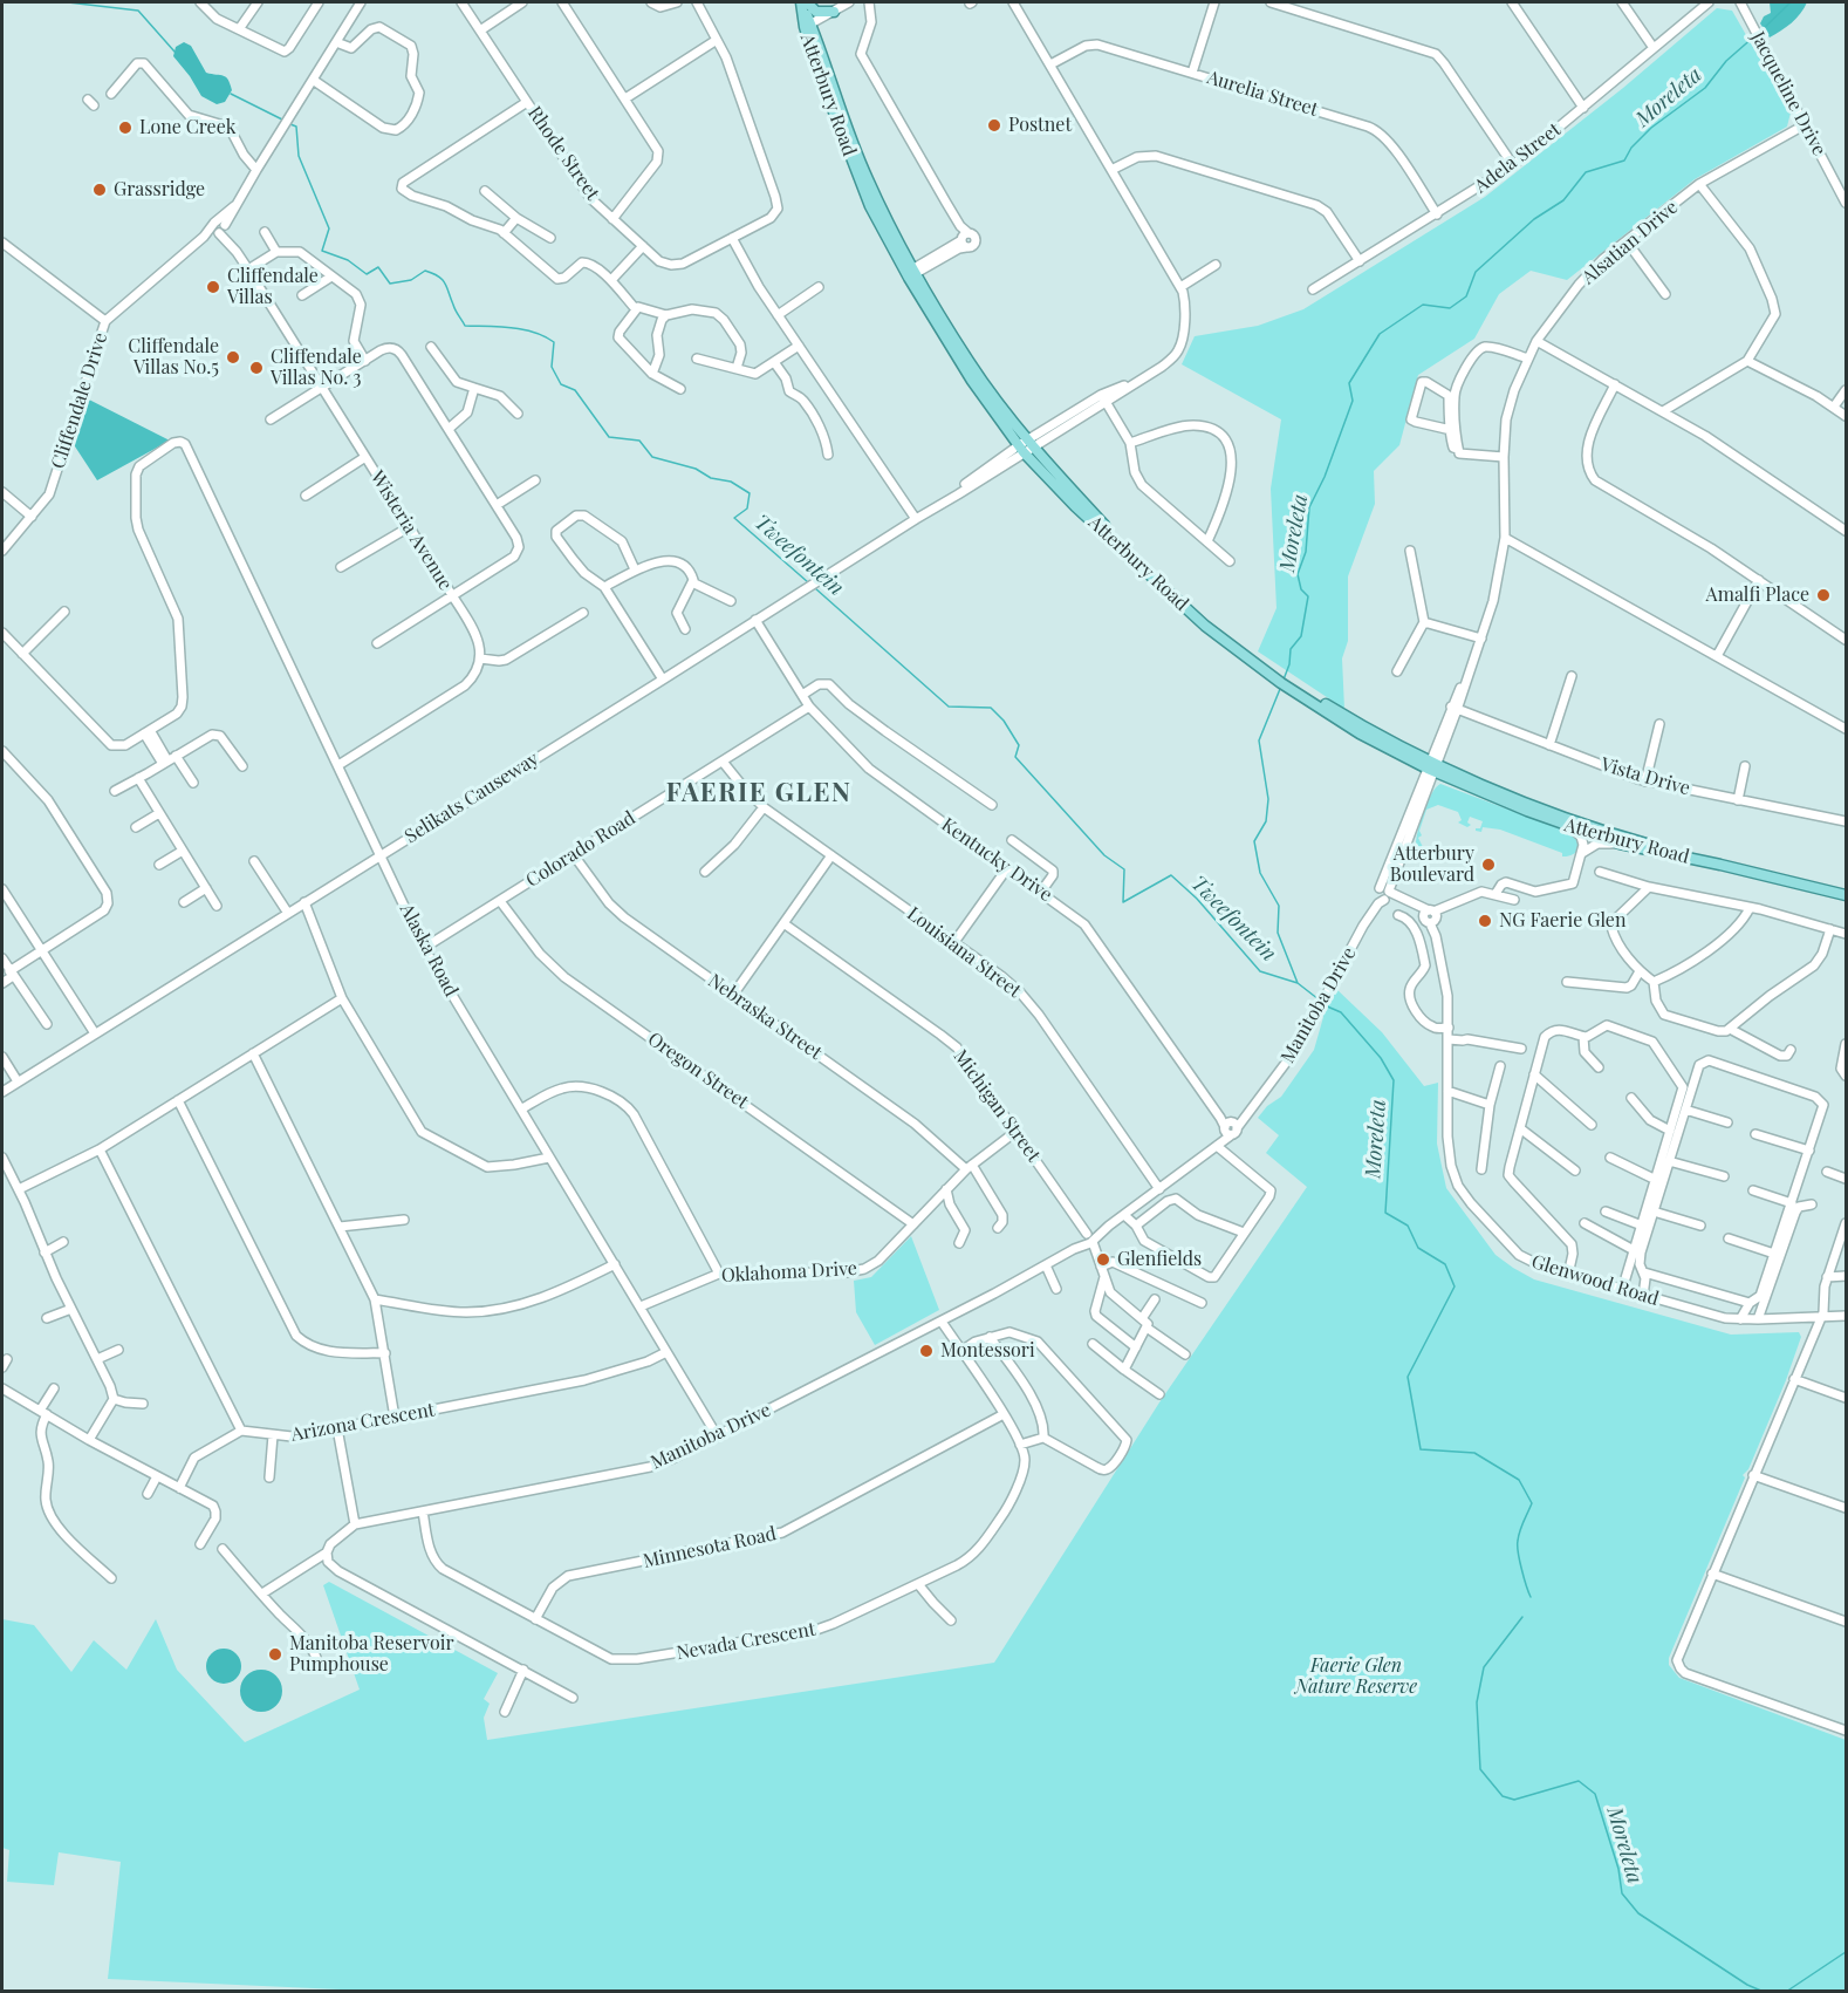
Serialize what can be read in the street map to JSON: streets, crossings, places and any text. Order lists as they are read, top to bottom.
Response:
{
  "streets": {
    "main road": ["Atterbury Road"],
    "street": [
      "Aurelia Street",
      "Jacqueline Drive",
      "Rhode Street",
      "Adela Street",
      "Alsatian Drive",
      "Cliffendale Drive",
      "Wisteria Avenue",
      "Vista Drive",
      "Selikats Causeway",
      "Colorado Road",
      "Kentucky Drive",
      "Alaska Road",
      "Louisiana Street",
      "Manitoba Drive",
      "Nebraska Street",
      "Oregon Street",
      "Michigan Street",
      "Oklahoma Drive",
      "Glenwood Road",
      "Arizona Crescent",
      "Minnesota Road",
      "Nevada Crescent"
    ]
  },
  "crossings": [
    ["Aurelia Street", "Adela Street"],
    ["Jacqueline Drive", "Alsatian Drive"],
    ["Atterbury Road", "Alsatian Drive"],
    ["Atterbury Road", "Selikats Causeway"],
    ["Atterbury Road", "Manitoba Drive"],
    ["Alsatian Drive", "Vista Drive"],
    ["Alsatian Drive", "Manitoba Drive"],
    ["Cliffendale Drive", "Wisteria Avenue"],
    ["Selikats Causeway", "Kentucky Drive"],
    ["Selikats Causeway", "Alaska Road"],
    ["Colorado Road", "Kentucky Drive"],
    ["Colorado Road", "Alaska Road"],
    ["Colorado Road", "Louisiana Street"],
    ["Colorado Road", "Nebraska Street"],
    ["Colorado Road", "Oregon Street"],
    ["Kentucky Drive", "Manitoba Drive"],
    ["Alaska Road", "Manitoba Drive"],
    ["Alaska Road", "Oklahoma Drive"],
    ["Alaska Road", "Arizona Crescent"],
    ["Louisiana Street", "Manitoba Drive"],
    ["Manitoba Drive", "Michigan Street"],
    ["Manitoba Drive", "Nevada Crescent"],
    ["Nebraska Street", "Oklahoma Drive"],
    ["Oregon Street", "Oklahoma Drive"],
    ["Michigan Street", "Oklahoma Drive"],
    ["Minnesota Road", "Nevada Crescent"]
  ],
  "districts": ["FAERIE GLEN"],
  "water": ["Moreleta", "Tweefontein"],
  "parks": ["Faerie Glen Nature Reserve"],
  "places": [
    "Postnet",
    "Lone Creek",
    "Grassridge",
    "Cliffendale Villas",
    "Cliffendale Villas No.5",
    "Cliffendale Villas No. 3",
    "Amalfi Place",
    "Atterbury Boulevard",
    "NG Faerie Glen",
    "Glenfields",
    "Montessori",
    "Manitoba Reservoir Pumphouse"
  ]
}
